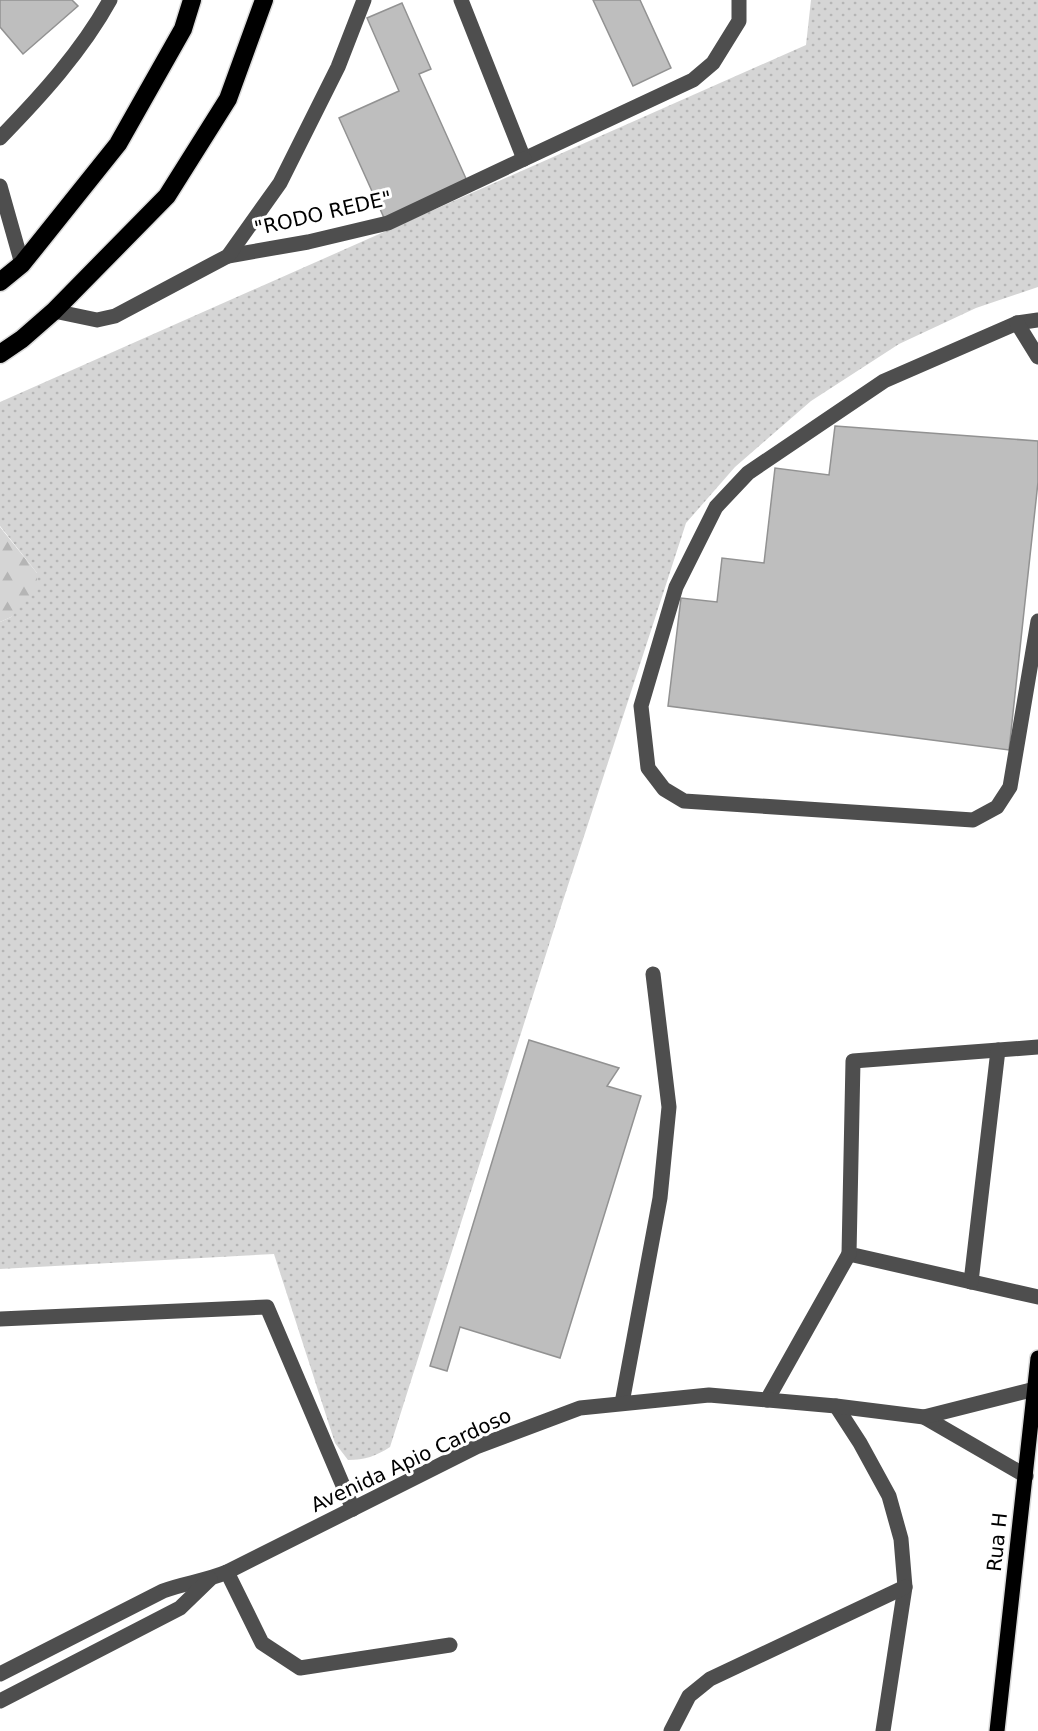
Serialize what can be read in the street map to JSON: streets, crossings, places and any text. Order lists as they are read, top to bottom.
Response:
{
  "streets": {
    "main road": ["Rua H"],
    "street": ["\"RODO REDE\"", "Avenida Apio Cardoso"]
  },
  "crossings": [
    ["Avenida Apio Cardoso", "Rua H"]
  ]
}
